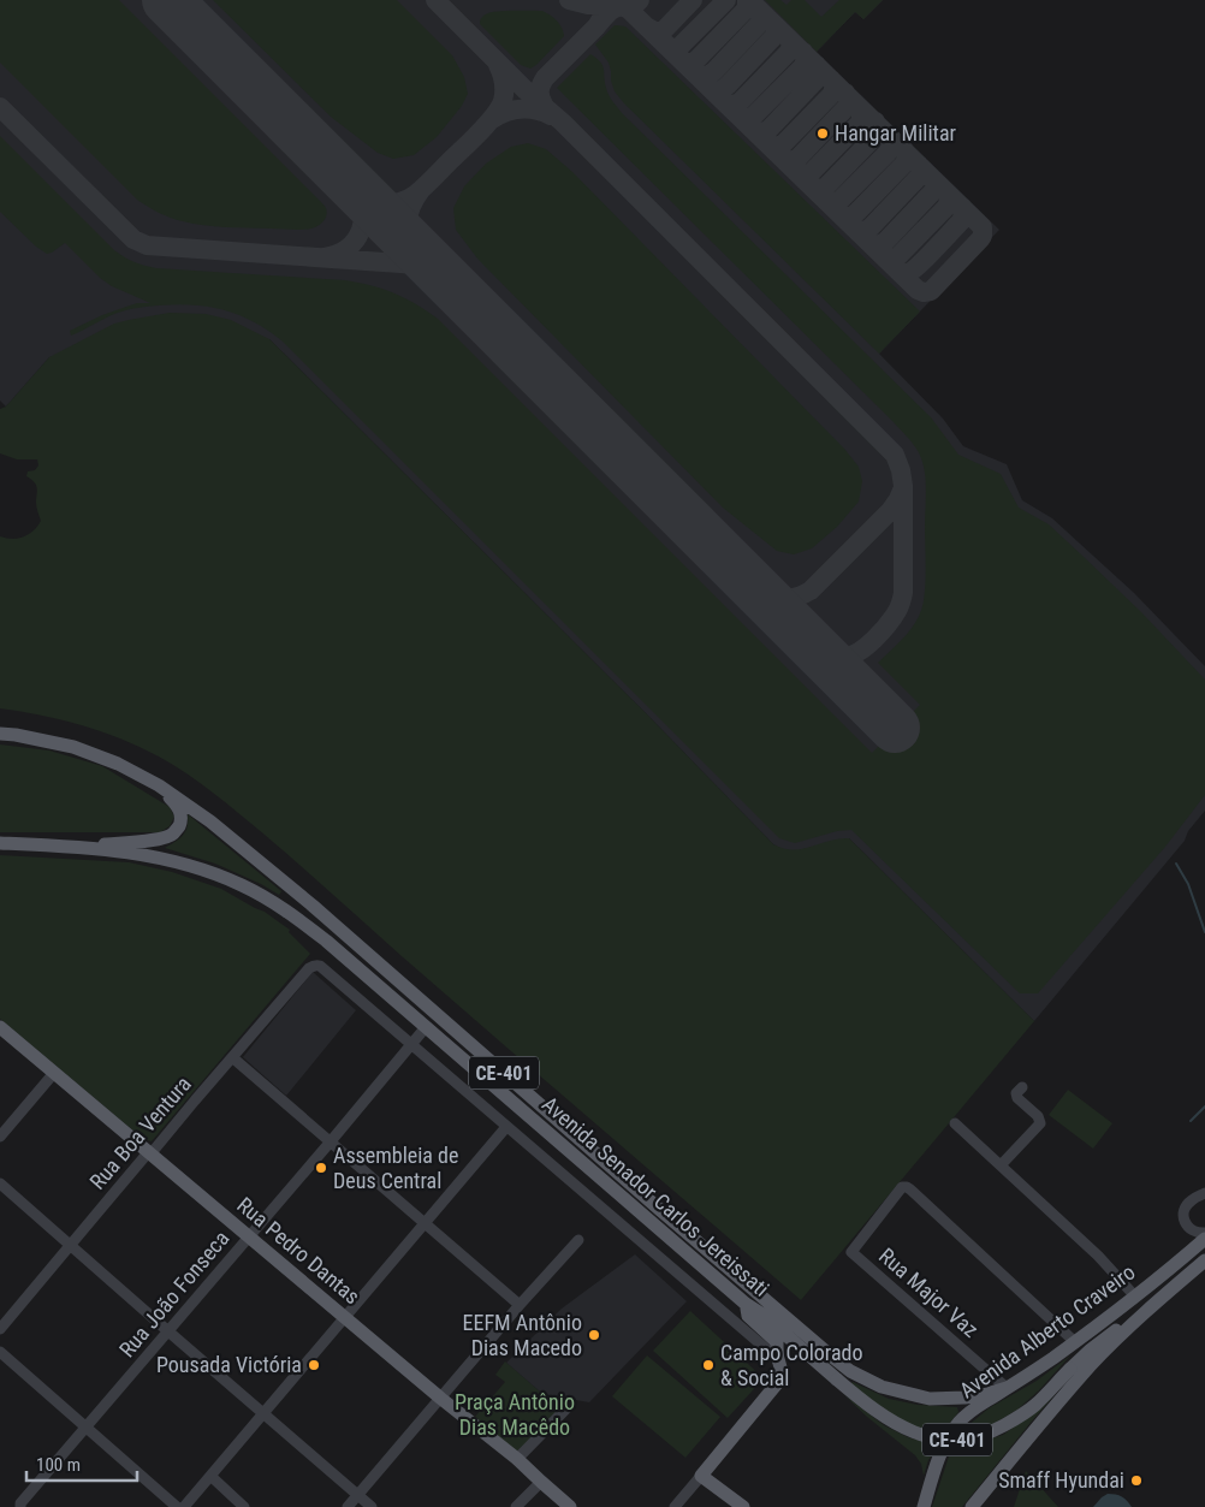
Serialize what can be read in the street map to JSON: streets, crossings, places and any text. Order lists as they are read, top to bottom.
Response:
{
  "streets": {
    "main road": [
      "CE-401",
      "Avenida Senador Carlos Jereissati",
      "Rua Pedro Dantas",
      "Avenida Alberto Craveiro"
    ],
    "street": ["Rua Boa Ventura", "Rua Major Vaz", "Rua João Fonseca"]
  },
  "crossings": [
    ["Rua Boa Ventura", "Rua Pedro Dantas"],
    ["Rua Boa Ventura", "Rua João Fonseca"],
    ["Avenida Senador Carlos Jereissati", "Rua Major Vaz"],
    ["Avenida Senador Carlos Jereissati", "Rua João Fonseca"],
    ["Avenida Senador Carlos Jereissati", "Avenida Alberto Craveiro"],
    ["Rua Pedro Dantas", "Rua João Fonseca"],
    ["Rua Major Vaz", "Avenida Alberto Craveiro"]
  ],
  "parks": ["Praça Antônio Dias Macêdo"],
  "places": [
    "Hangar Militar",
    "Assembleia de Deus Central",
    "EEFM Antônio Dias Macedo",
    "Pousada Victória",
    "Campo Colorado & Social",
    "Smaff Hyundai"
  ],
  "scale_bar": "100 m"
}
